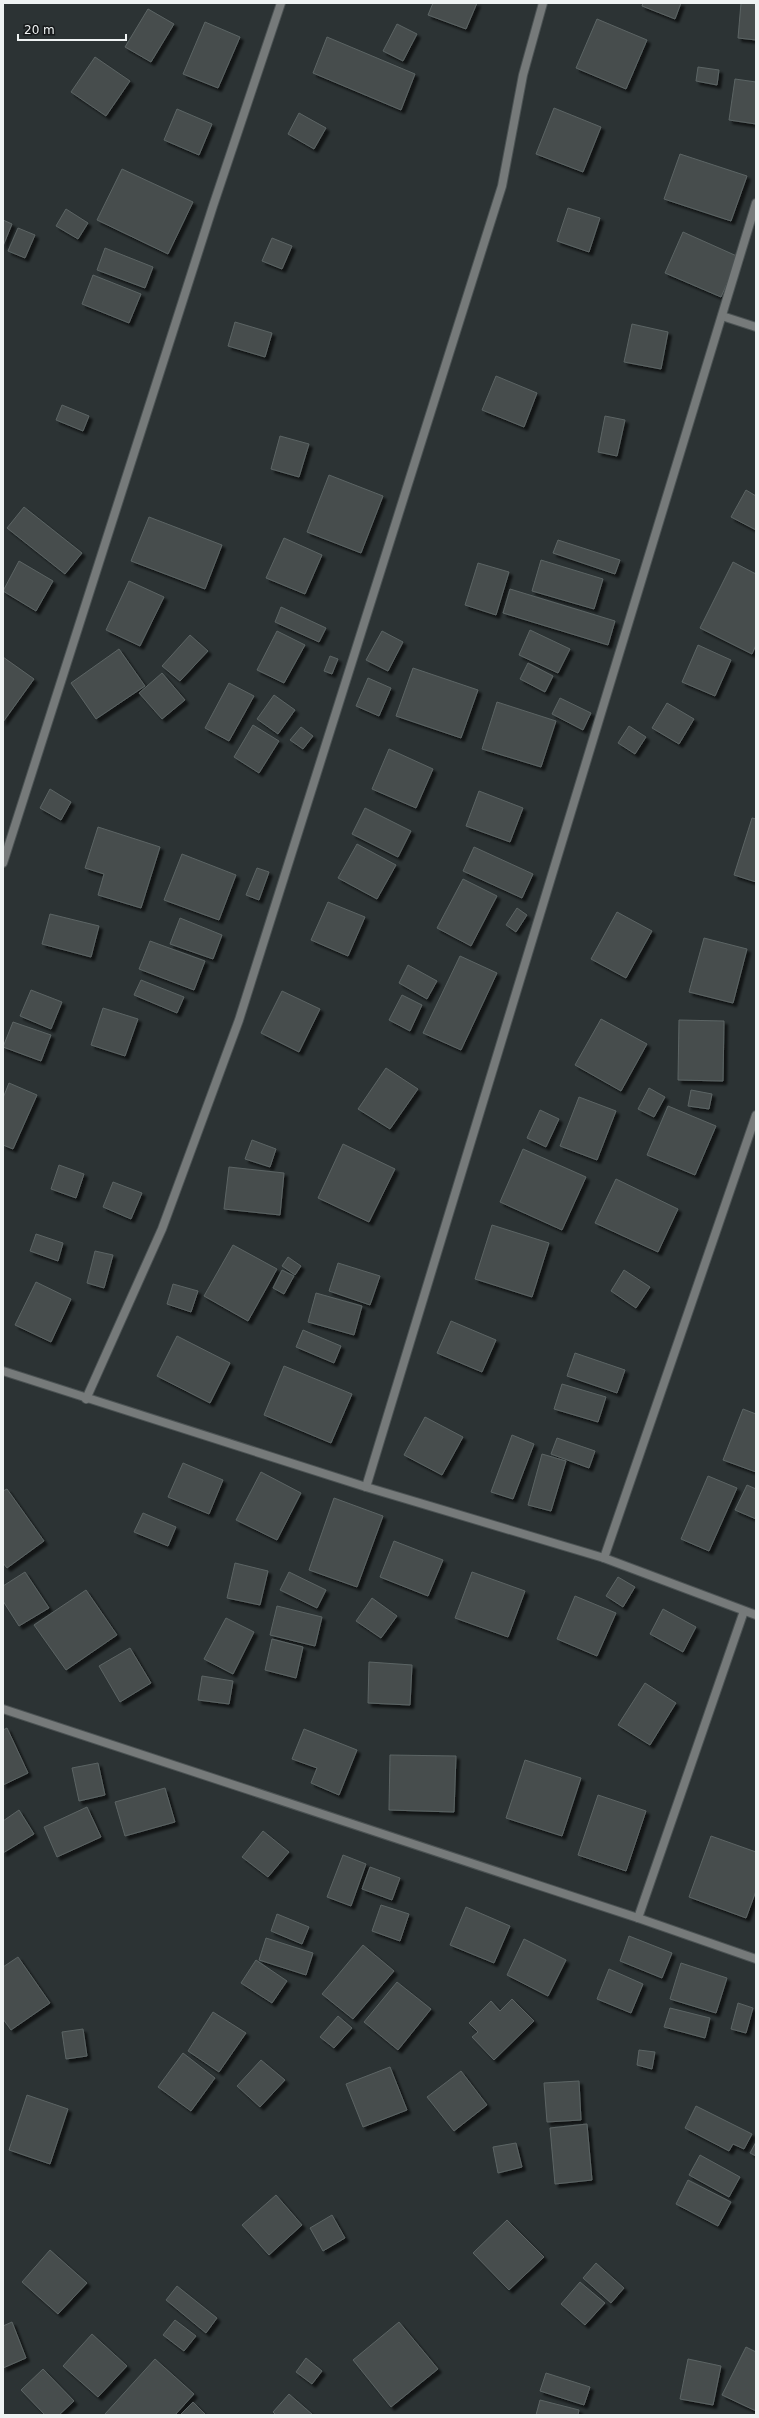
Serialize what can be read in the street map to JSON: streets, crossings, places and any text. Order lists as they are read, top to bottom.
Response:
{
  "scale_bar": "20 m"
}
